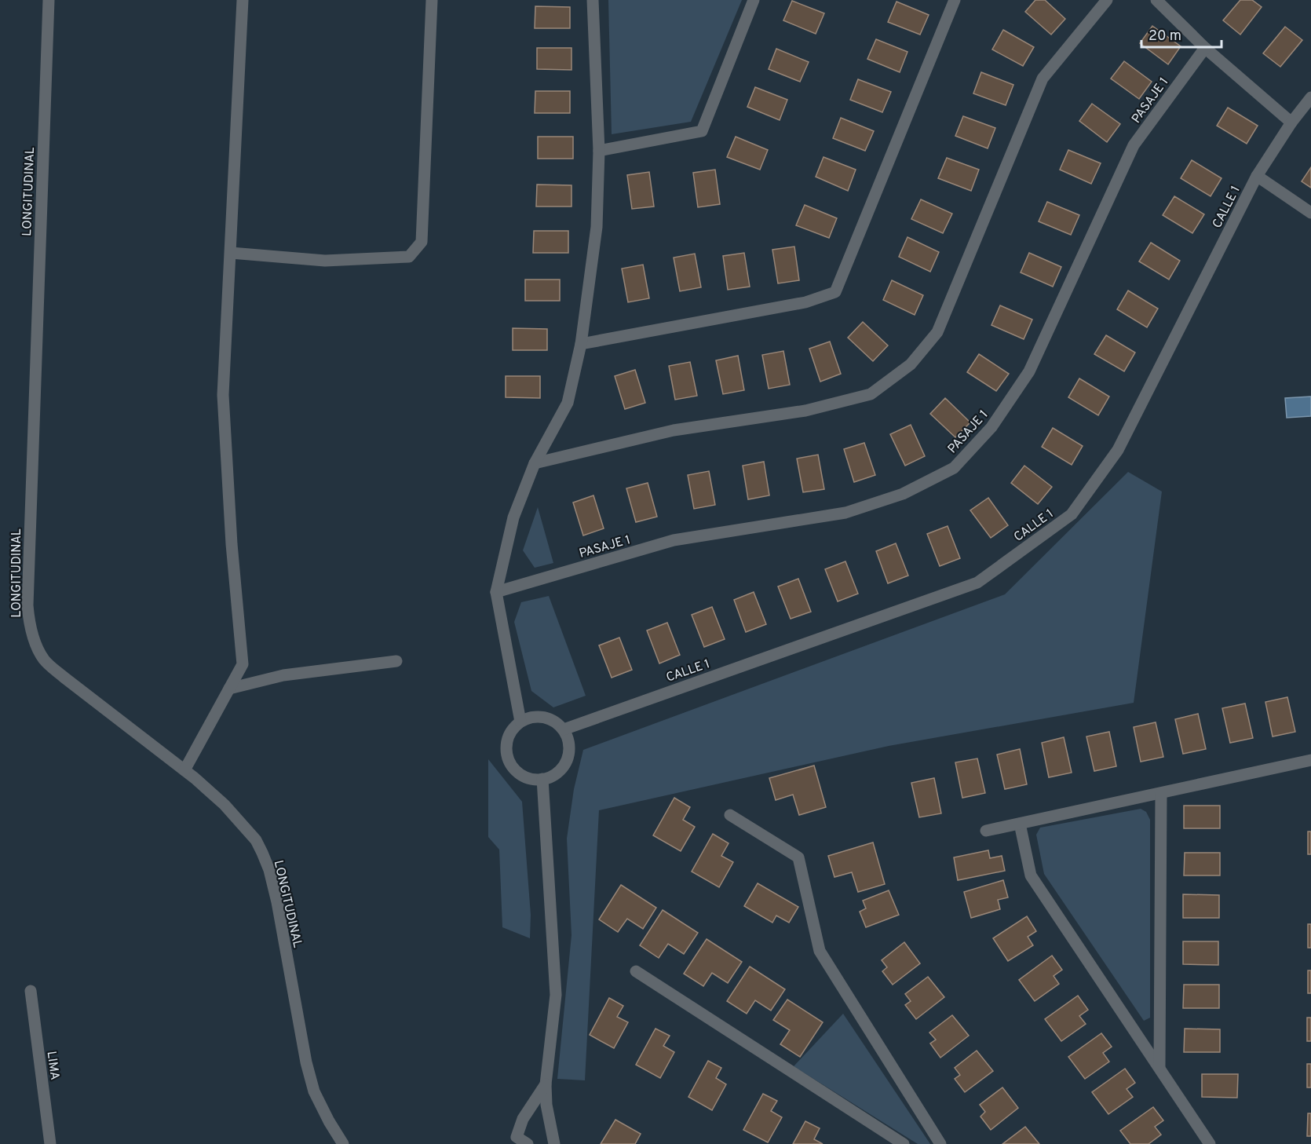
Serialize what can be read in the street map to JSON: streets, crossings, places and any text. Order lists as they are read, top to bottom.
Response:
{
  "streets": {
    "street": [
      "PASAJE 1",
      "LONGITUDINAL",
      "CALLE 1",
      "LIMA"
    ]
  },
  "scale_bar": "20 m"
}
